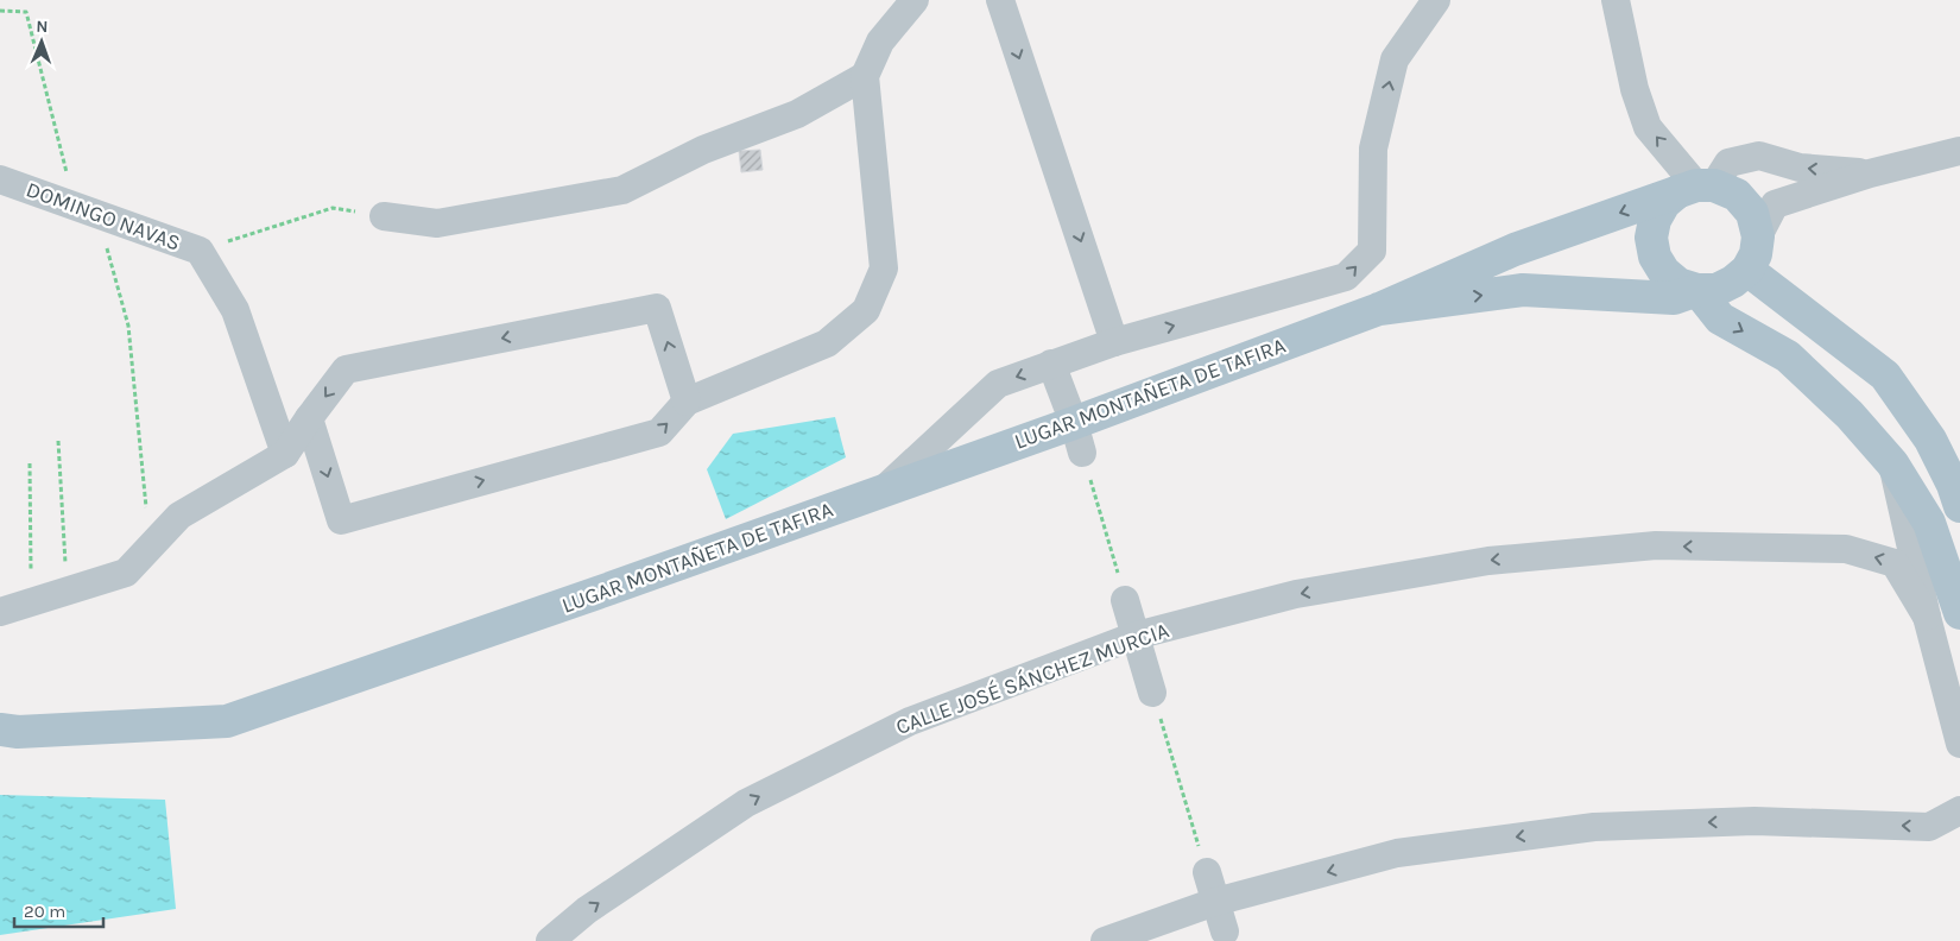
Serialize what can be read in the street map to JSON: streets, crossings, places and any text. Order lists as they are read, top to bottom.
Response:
{
  "streets": {
    "main road": ["LUGAR MONTAÑETA DE TAFIRA"],
    "street": ["DOMINGO NAVAS", "CALLE JOSÉ SÁNCHEZ MURCIA"]
  },
  "scale_bar": "20 m",
  "north": "top"
}
